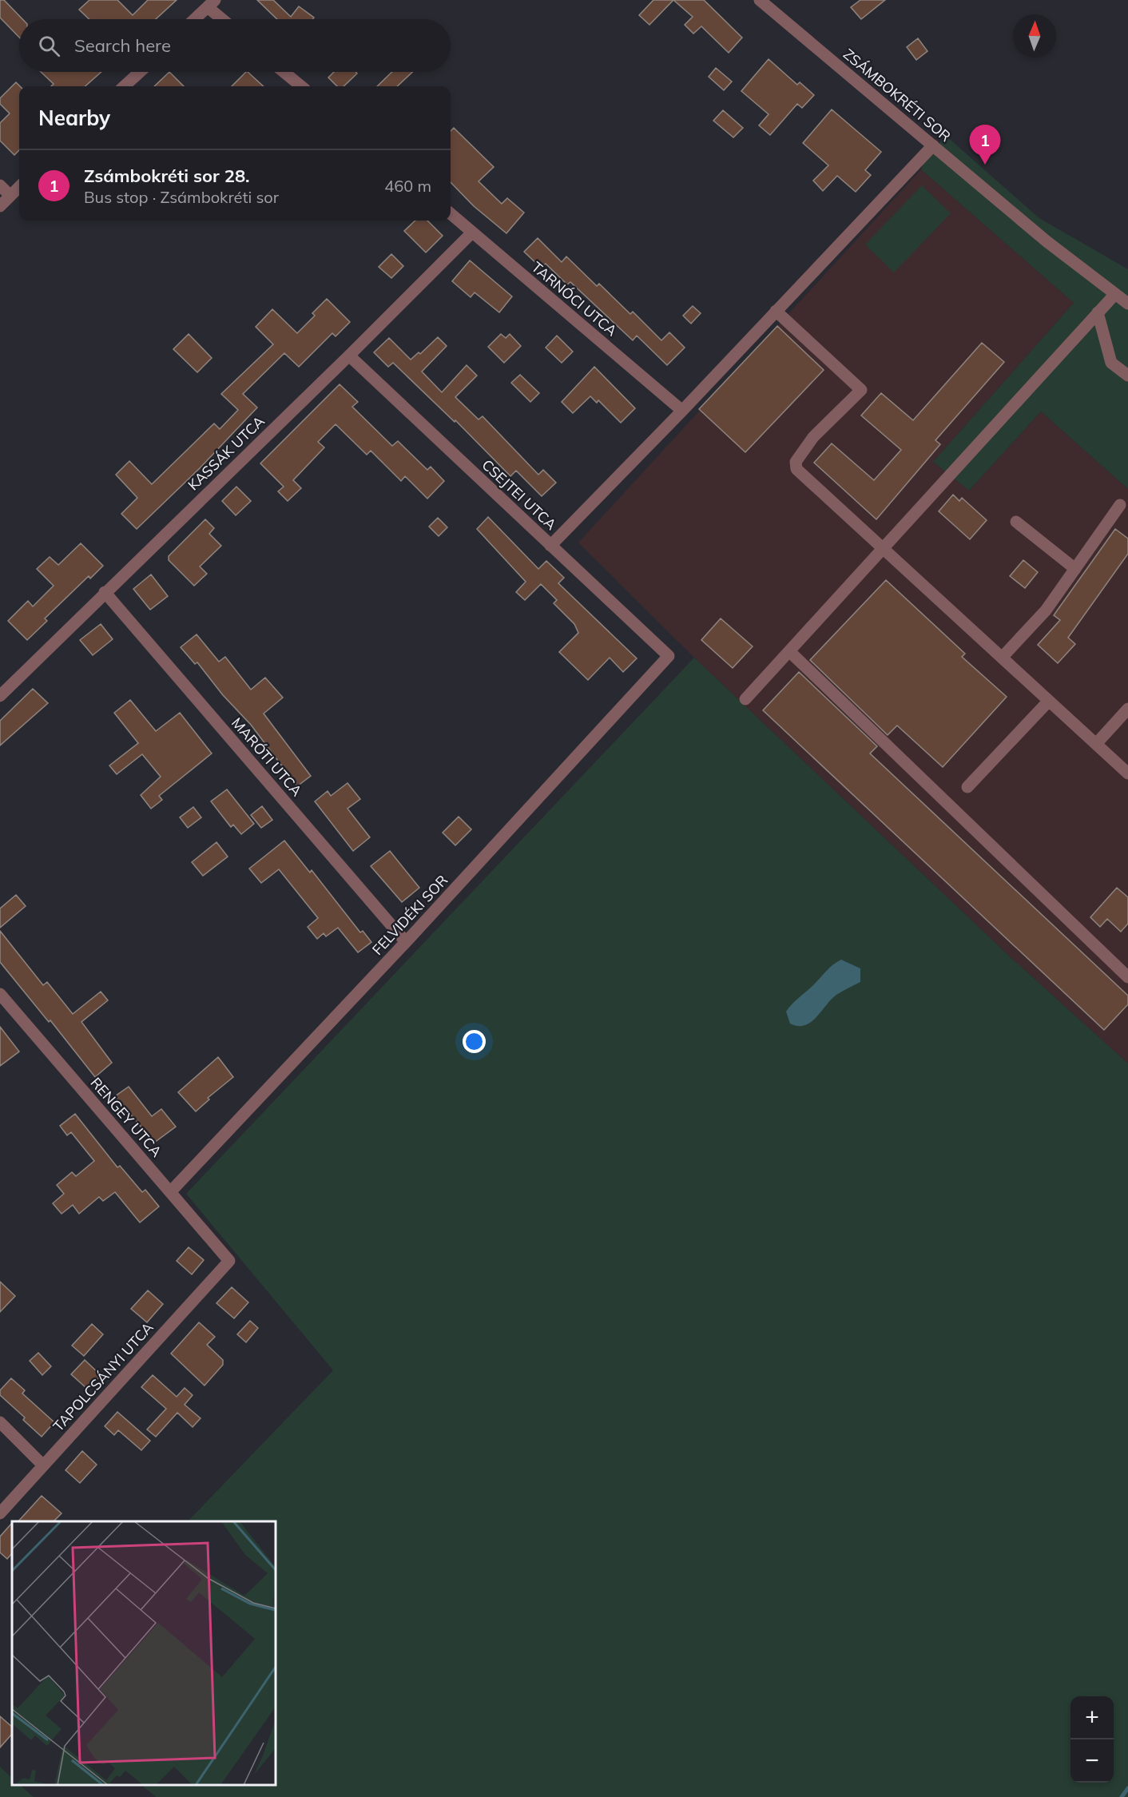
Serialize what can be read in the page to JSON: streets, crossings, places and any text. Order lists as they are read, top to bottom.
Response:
{
  "streets": {
    "street": [
      "ZSÁMBOKRÉTI SOR",
      "TARNÓCI UTCA",
      "KASSÁK UTCA",
      "CSEJTEI UTCA",
      "MARÓTI UTCA",
      "FELVIDÉKI SOR",
      "RENGEY UTCA",
      "TAPOLCSÁNYI UTCA"
    ]
  },
  "crossings": [
    ["TARNÓCI UTCA", "KASSÁK UTCA"],
    ["KASSÁK UTCA", "CSEJTEI UTCA"],
    ["KASSÁK UTCA", "MARÓTI UTCA"],
    ["CSEJTEI UTCA", "FELVIDÉKI SOR"],
    ["MARÓTI UTCA", "FELVIDÉKI SOR"],
    ["FELVIDÉKI SOR", "RENGEY UTCA"],
    ["RENGEY UTCA", "TAPOLCSÁNYI UTCA"]
  ],
  "north": "top",
  "page": {
    "search": "Search here",
    "heading": "Nearby",
    "pins": "1",
    "list": [
      {
        "mark": "1",
        "name": "Zsámbokréti sor 28.",
        "note": "Bus stop · Zsámbokréti sor",
        "value": "460 m"
      }
    ],
    "map_buttons": ["+", "−"]
  }
}
